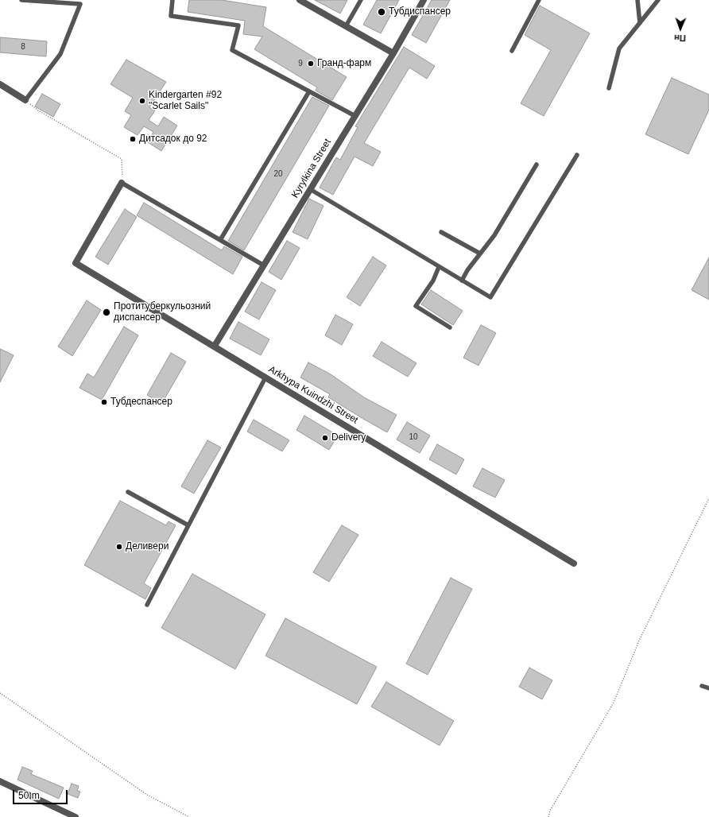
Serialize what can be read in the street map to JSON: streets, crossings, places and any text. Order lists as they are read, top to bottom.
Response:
{
  "streets": {
    "street": ["Kyrylkina Street", "Arkhypa Kuindzhi Street"]
  },
  "crossings": [
    ["Kyrylkina Street", "Arkhypa Kuindzhi Street"]
  ],
  "places": [
    "Тубдиспансер",
    "Гранд-фарм",
    "Kindergarten #92 \"Scarlet Sails\"",
    "Дитсадок до 92",
    "Протитуберкульозний диспансер",
    "Тубдеспансер",
    "Delivery",
    "Деливери"
  ],
  "house_numbers": [
    "8",
    "9",
    "20",
    "10"
  ],
  "scale_bar": "50 m",
  "north": "bottom"
}
